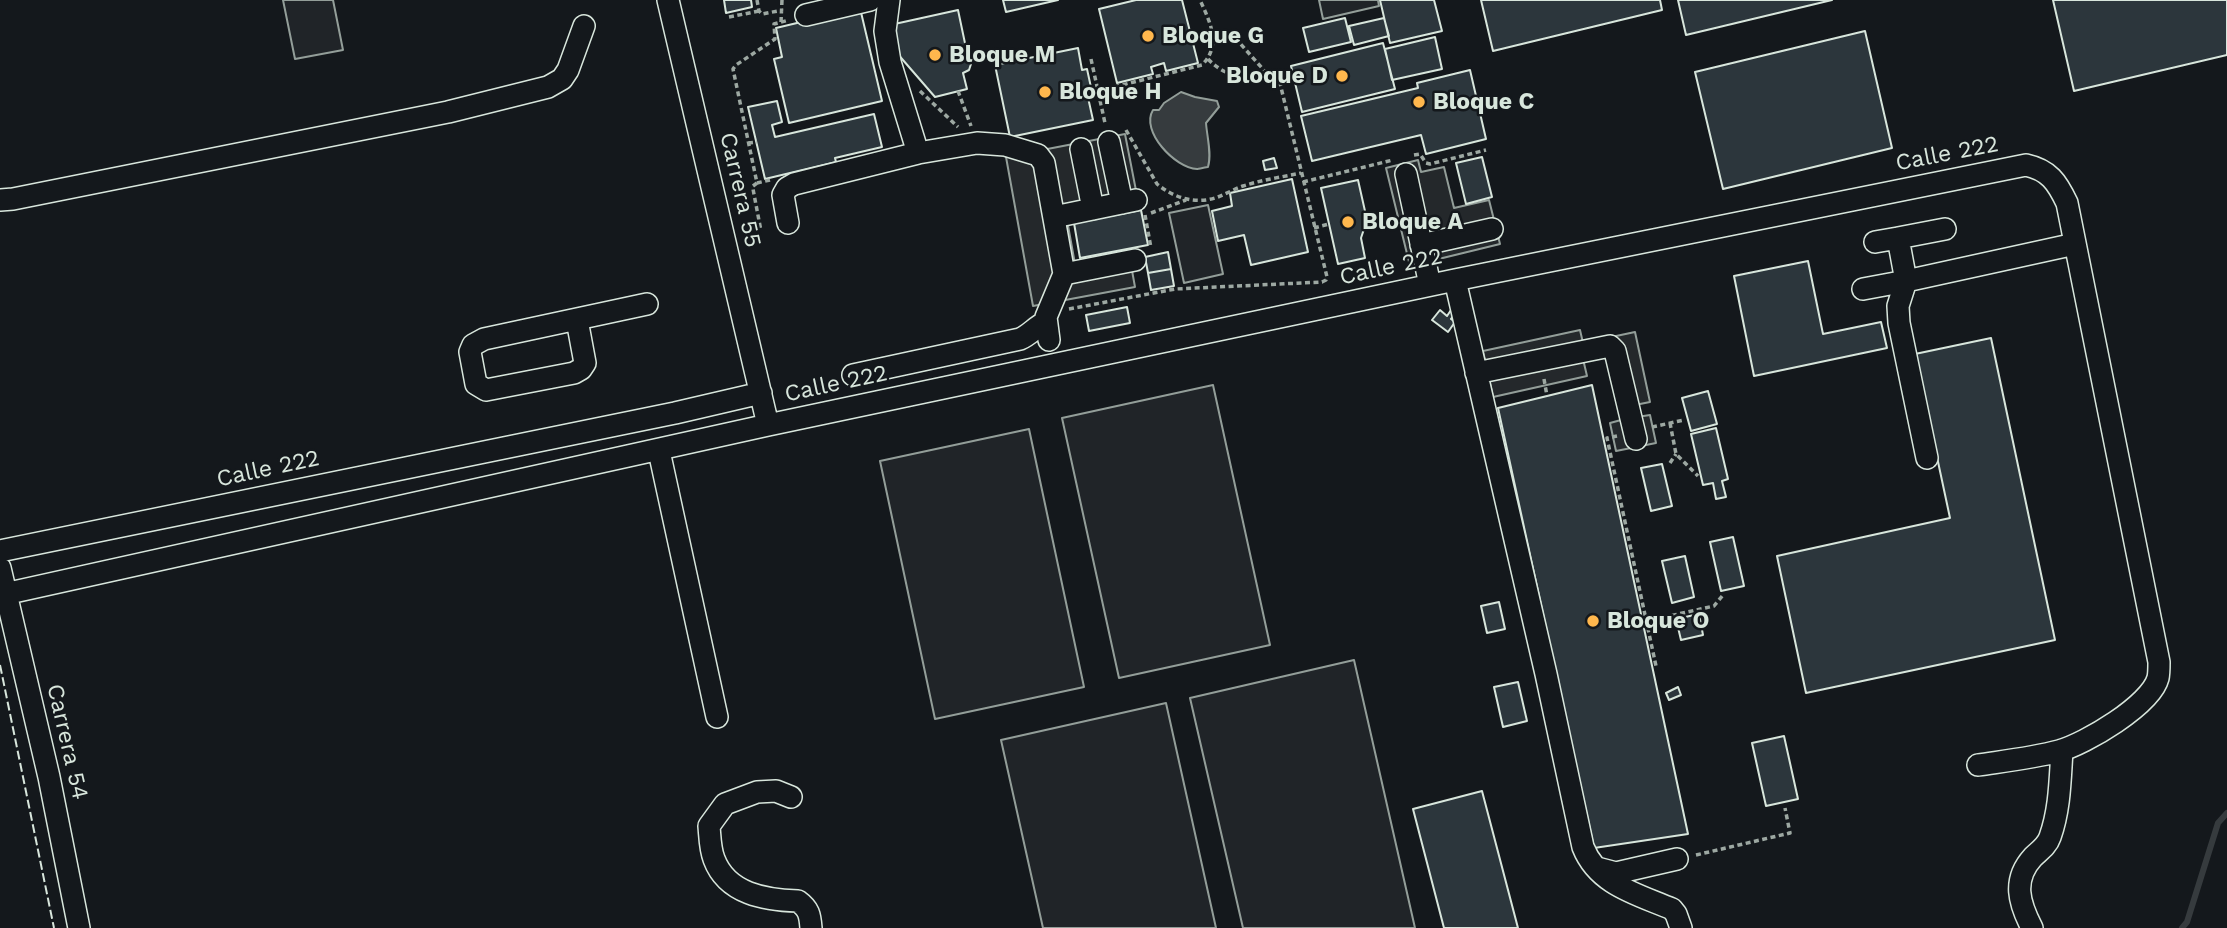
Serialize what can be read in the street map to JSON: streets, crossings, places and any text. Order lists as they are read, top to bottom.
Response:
{
  "streets": {
    "street": ["Calle 222", "Carrera 55", "Carrera 54"]
  },
  "crossings": [
    ["Calle 222", "Carrera 55"],
    ["Calle 222", "Carrera 54"]
  ],
  "places": [
    "Bloque G",
    "Bloque M",
    "Bloque D",
    "Bloque H",
    "Bloque C",
    "Bloque A",
    "Bloque O"
  ]
}
